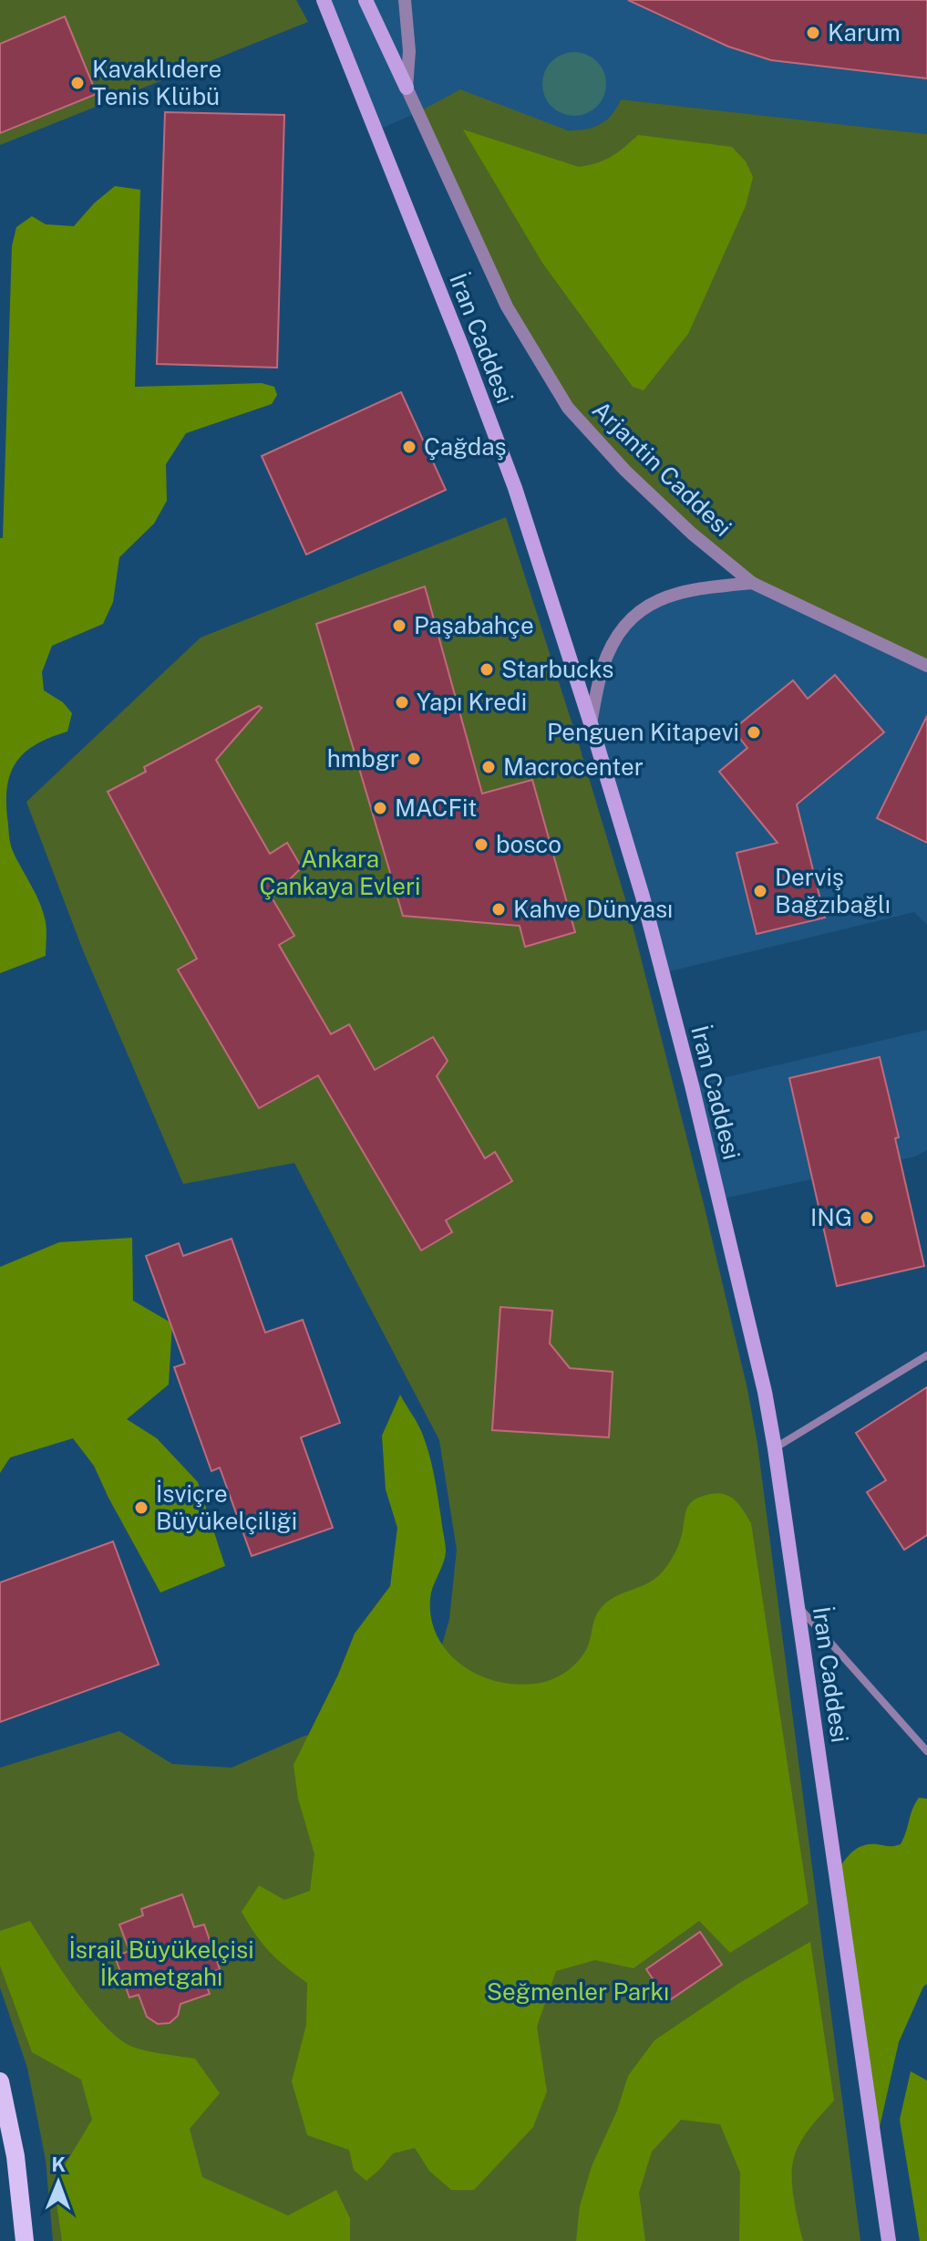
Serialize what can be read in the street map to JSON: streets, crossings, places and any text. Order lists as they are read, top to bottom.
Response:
{
  "streets": {
    "main road": ["İran Caddesi"],
    "street": ["Arjantin Caddesi"]
  },
  "parks": ["Ankara Çankaya Evleri", "İsrail Büyükelçisi İkametgahı", "Seğmenler Parkı"],
  "places": [
    "Karum",
    "Kavaklıdere Tenis Klübü",
    "Çağdaş",
    "Paşabahçe",
    "Starbucks",
    "Yapı Kredi",
    "Penguen Kitapevi",
    "hmbgr",
    "Macrocenter",
    "MACFit",
    "bosco",
    "Derviş Bağzıbağlı",
    "Kahve Dünyası",
    "ING",
    "İsviçre Büyükelçiliği"
  ],
  "north": "top"
}
